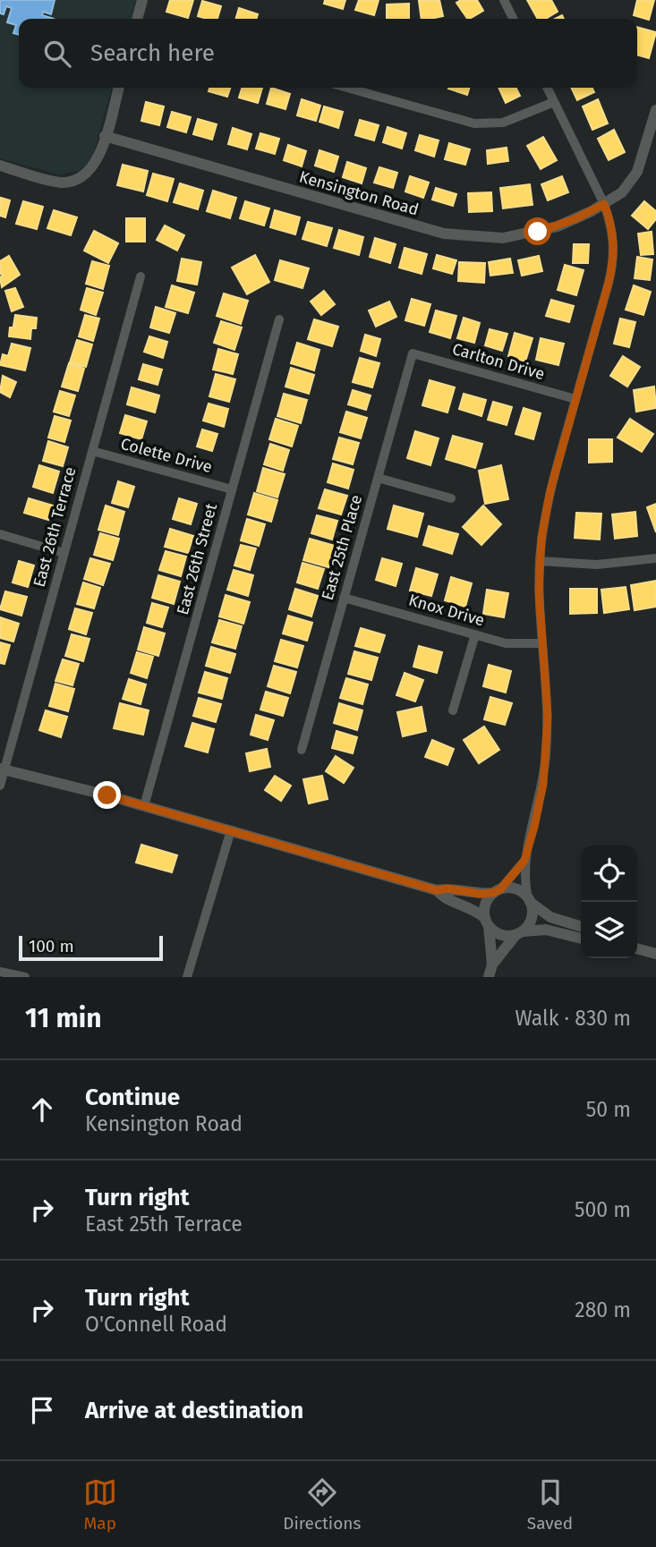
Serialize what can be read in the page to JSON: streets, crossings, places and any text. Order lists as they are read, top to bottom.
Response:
{
  "streets": {
    "street": [
      "Kensington Road",
      "Carlton Drive",
      "Colette Drive",
      "East 26th Terrace",
      "East 25th Place",
      "East 26th Street",
      "Knox Drive"
    ]
  },
  "crossings": [
    ["Carlton Drive", "East 25th Place"],
    ["Colette Drive", "East 26th Terrace"],
    ["Colette Drive", "East 26th Street"],
    ["East 25th Place", "Knox Drive"]
  ],
  "scale_bar": "100 m",
  "page": {
    "search": "Search here",
    "scale": "100 m",
    "heading": ["11 min", "Walk · 830 m"],
    "list": [
      ["Continue", "Kensington Road", "50 m"],
      ["Turn right", "East 25th Terrace", "500 m"],
      ["Turn right", "O'Connell Road", "280 m"],
      "Arrive at destination"
    ],
    "nav": ["Map", "Directions", "Saved"]
  }
}
